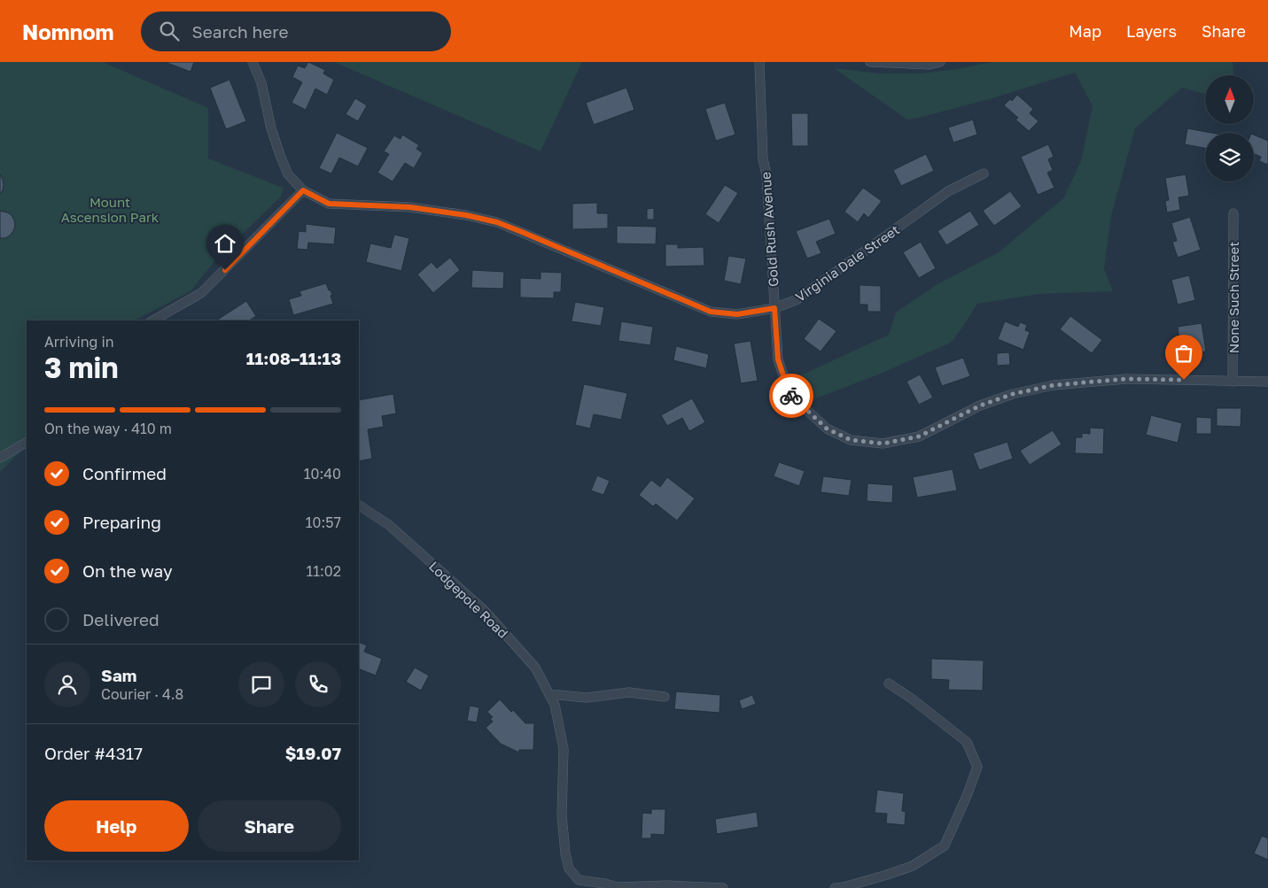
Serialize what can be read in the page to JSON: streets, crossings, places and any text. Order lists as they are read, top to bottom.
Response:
{
  "streets": {
    "street": [
      "Gold Rush Avenue",
      "Virginia Dale Street",
      "None Such Street",
      "Lodgepole Road"
    ]
  },
  "crossings": [
    ["Gold Rush Avenue", "Virginia Dale Street"],
    ["Gold Rush Avenue", "None Such Street"]
  ],
  "parks": ["Mount Ascension Park"],
  "north": "top",
  "page": {
    "header": "Nomnom",
    "search": "Search here",
    "nav": ["Map", "Layers", "Share"],
    "heading": ["3 min", "Arriving in", "11:08–11:13"],
    "panel": [
      "Sam",
      "Courier · 4.8",
      "Order #4317",
      "$19.07"
    ],
    "bar": "On the way · 410 m",
    "list": [
      ["Confirmed", "10:40"],
      ["Preparing", "10:57"],
      ["On the way", "11:02"],
      "Delivered"
    ],
    "buttons": ["Help", "Share"]
  }
}
